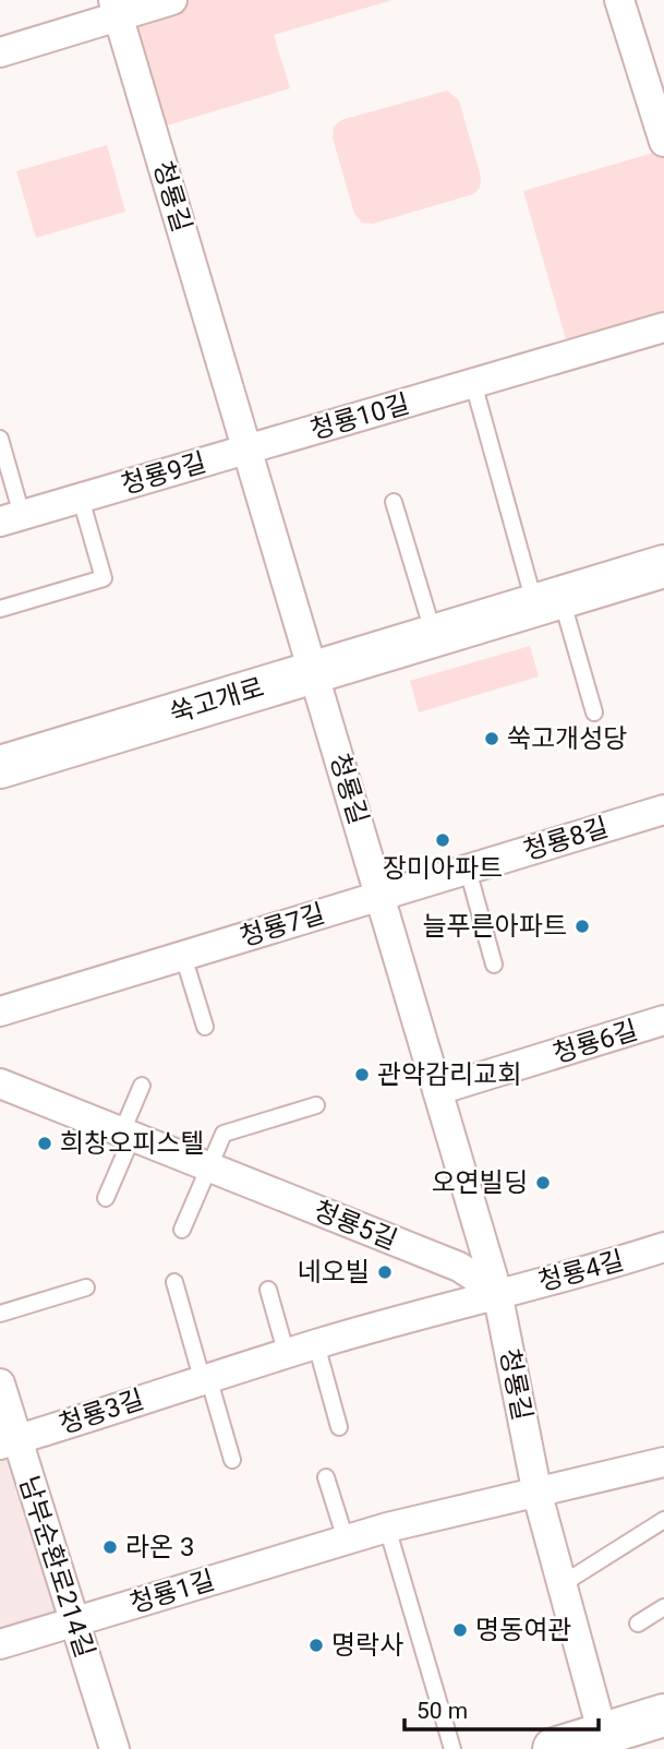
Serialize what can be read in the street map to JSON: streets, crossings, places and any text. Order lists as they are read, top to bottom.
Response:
{
  "streets": {
    "main road": ["쑥고개로"],
    "street": [
      "청룡길",
      "청룡10길",
      "청룡9길",
      "청룡8길",
      "청룡7길",
      "청룡6길",
      "청룡5길",
      "청룡4길",
      "청룡3길",
      "남부순환로214길",
      "청룡1길"
    ]
  },
  "crossings": [
    ["청룡길", "청룡10길"],
    ["청룡길", "청룡9길"],
    ["청룡길", "쑥고개로"],
    ["청룡길", "청룡8길"],
    ["청룡길", "청룡7길"],
    ["청룡길", "청룡6길"],
    ["청룡길", "청룡5길"],
    ["청룡길", "청룡4길"],
    ["청룡길", "청룡3길"],
    ["청룡길", "청룡1길"],
    ["청룡10길", "청룡9길"],
    ["청룡8길", "청룡7길"],
    ["청룡5길", "청룡4길"],
    ["청룡5길", "청룡3길"],
    ["청룡4길", "청룡3길"],
    ["청룡3길", "남부순환로214길"],
    ["남부순환로214길", "청룡1길"]
  ],
  "places": [
    "쑥고개성당",
    "장미아파트",
    "늘푸른아파트",
    "관악감리교회",
    "희창오피스텔",
    "오연빌딩",
    "네오빌",
    "라온 3",
    "명동여관",
    "명락사"
  ],
  "scale_bar": "50 m"
}
